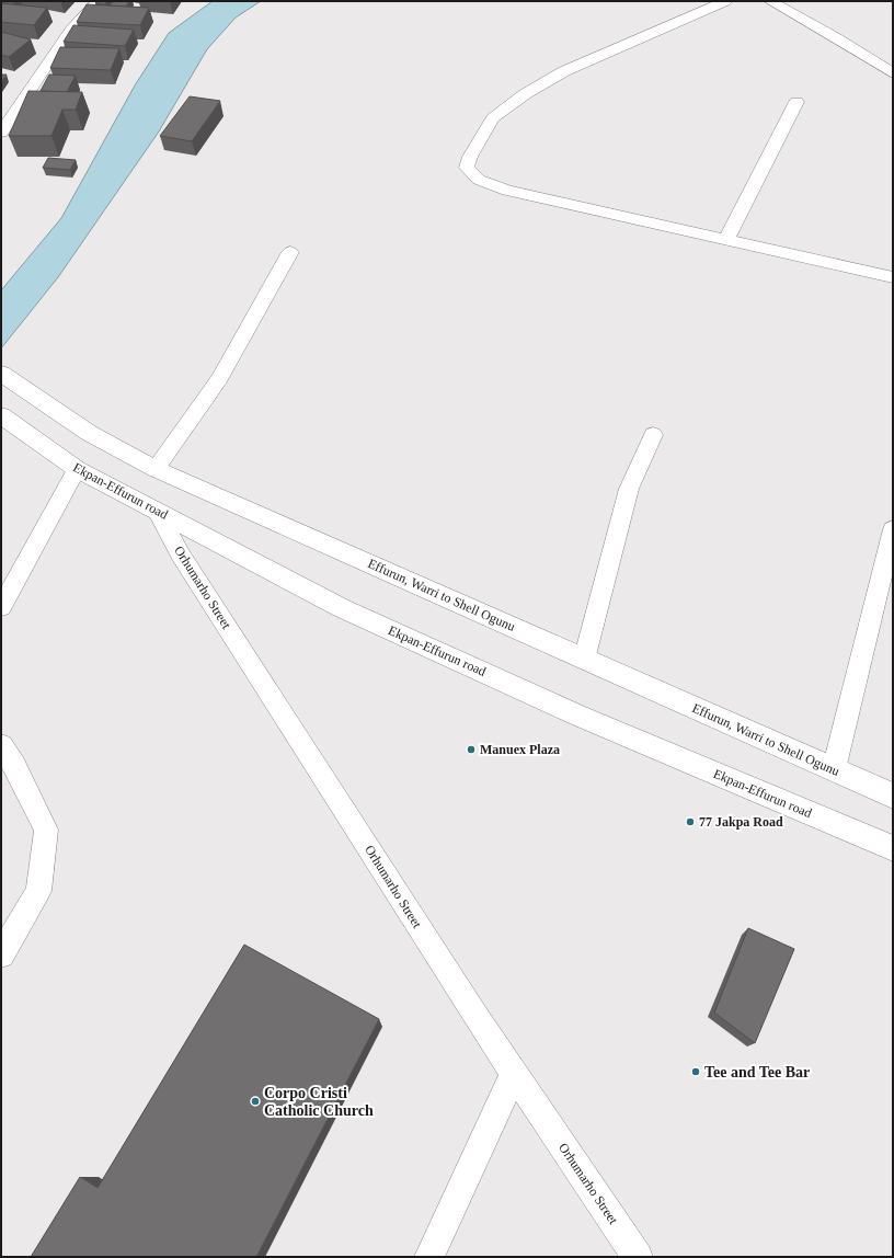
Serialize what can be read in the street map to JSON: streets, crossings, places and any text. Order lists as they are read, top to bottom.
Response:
{
  "streets": {
    "main road": ["Ekpan-Effurun road", "Effurun, Warri to Shell Ogunu"],
    "street": ["Orhumarho Street"]
  },
  "crossings": [
    ["Ekpan-Effurun road", "Orhumarho Street"]
  ],
  "places": [
    "Manuex Plaza",
    "77 Jakpa Road",
    "Tee and Tee Bar",
    "Corpo Cristi Catholic Church"
  ]
}
